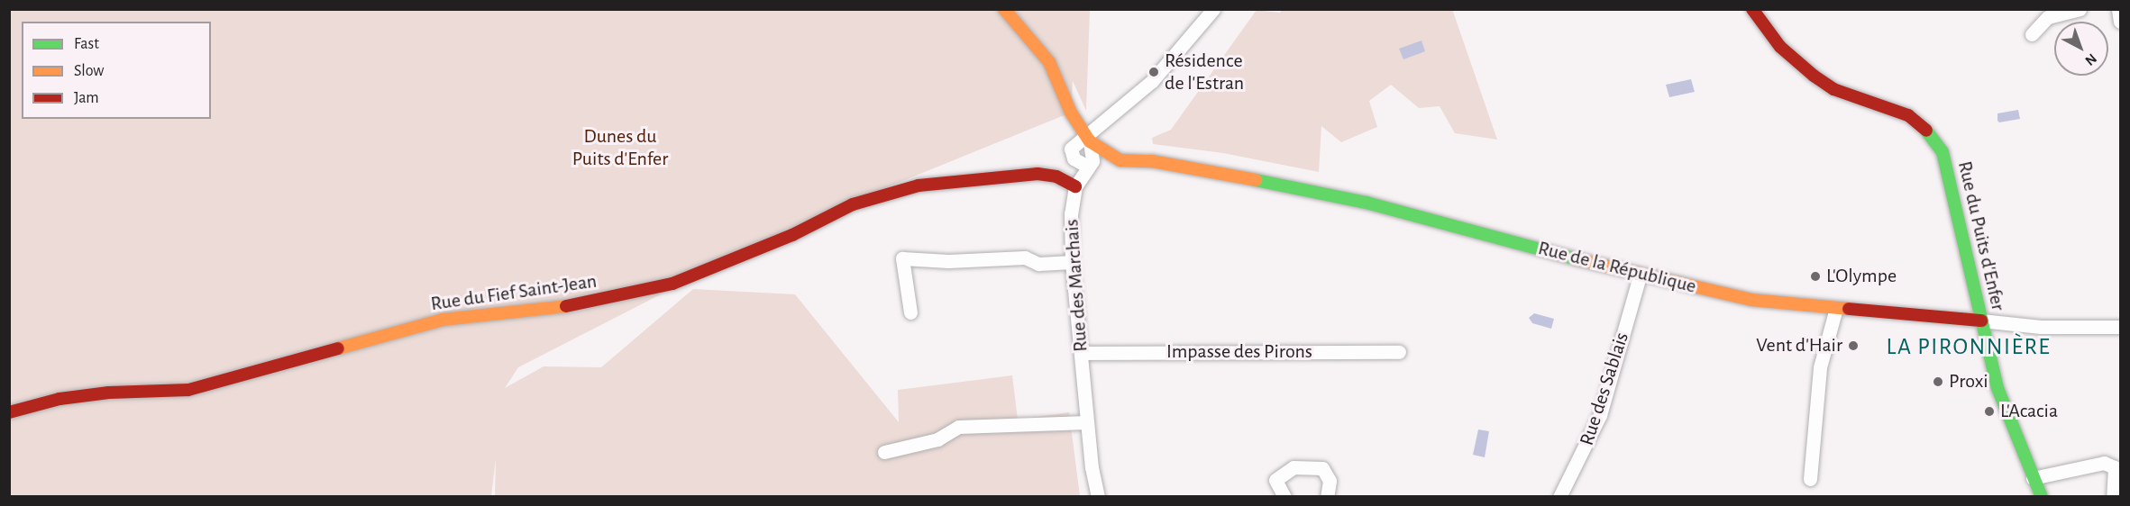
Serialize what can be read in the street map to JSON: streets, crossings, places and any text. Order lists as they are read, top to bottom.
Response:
{
  "streets": {
    "street": [
      "Rue du Puits d'Enfer",
      "Rue de la République",
      "Rue des Marchais",
      "Rue du Fief Saint-Jean",
      "Impasse des Pirons",
      "Rue des Sablais"
    ]
  },
  "crossings": [
    ["Rue du Puits d'Enfer", "Rue de la République"],
    ["Rue de la République", "Rue des Marchais"],
    ["Rue de la République", "Rue des Sablais"],
    ["Rue des Marchais", "Rue du Fief Saint-Jean"],
    ["Rue des Marchais", "Impasse des Pirons"]
  ],
  "districts": ["LA PIRONNIÈRE"],
  "parks": ["Dunes du Puits d'Enfer"],
  "places": [
    "Résidence de l'Estran",
    "L'Olympe",
    "Vent d'Hair",
    "Proxi",
    "L'Acacia"
  ],
  "legend": ["Fast", "Slow", "Jam"],
  "north": "bottom right"
}
